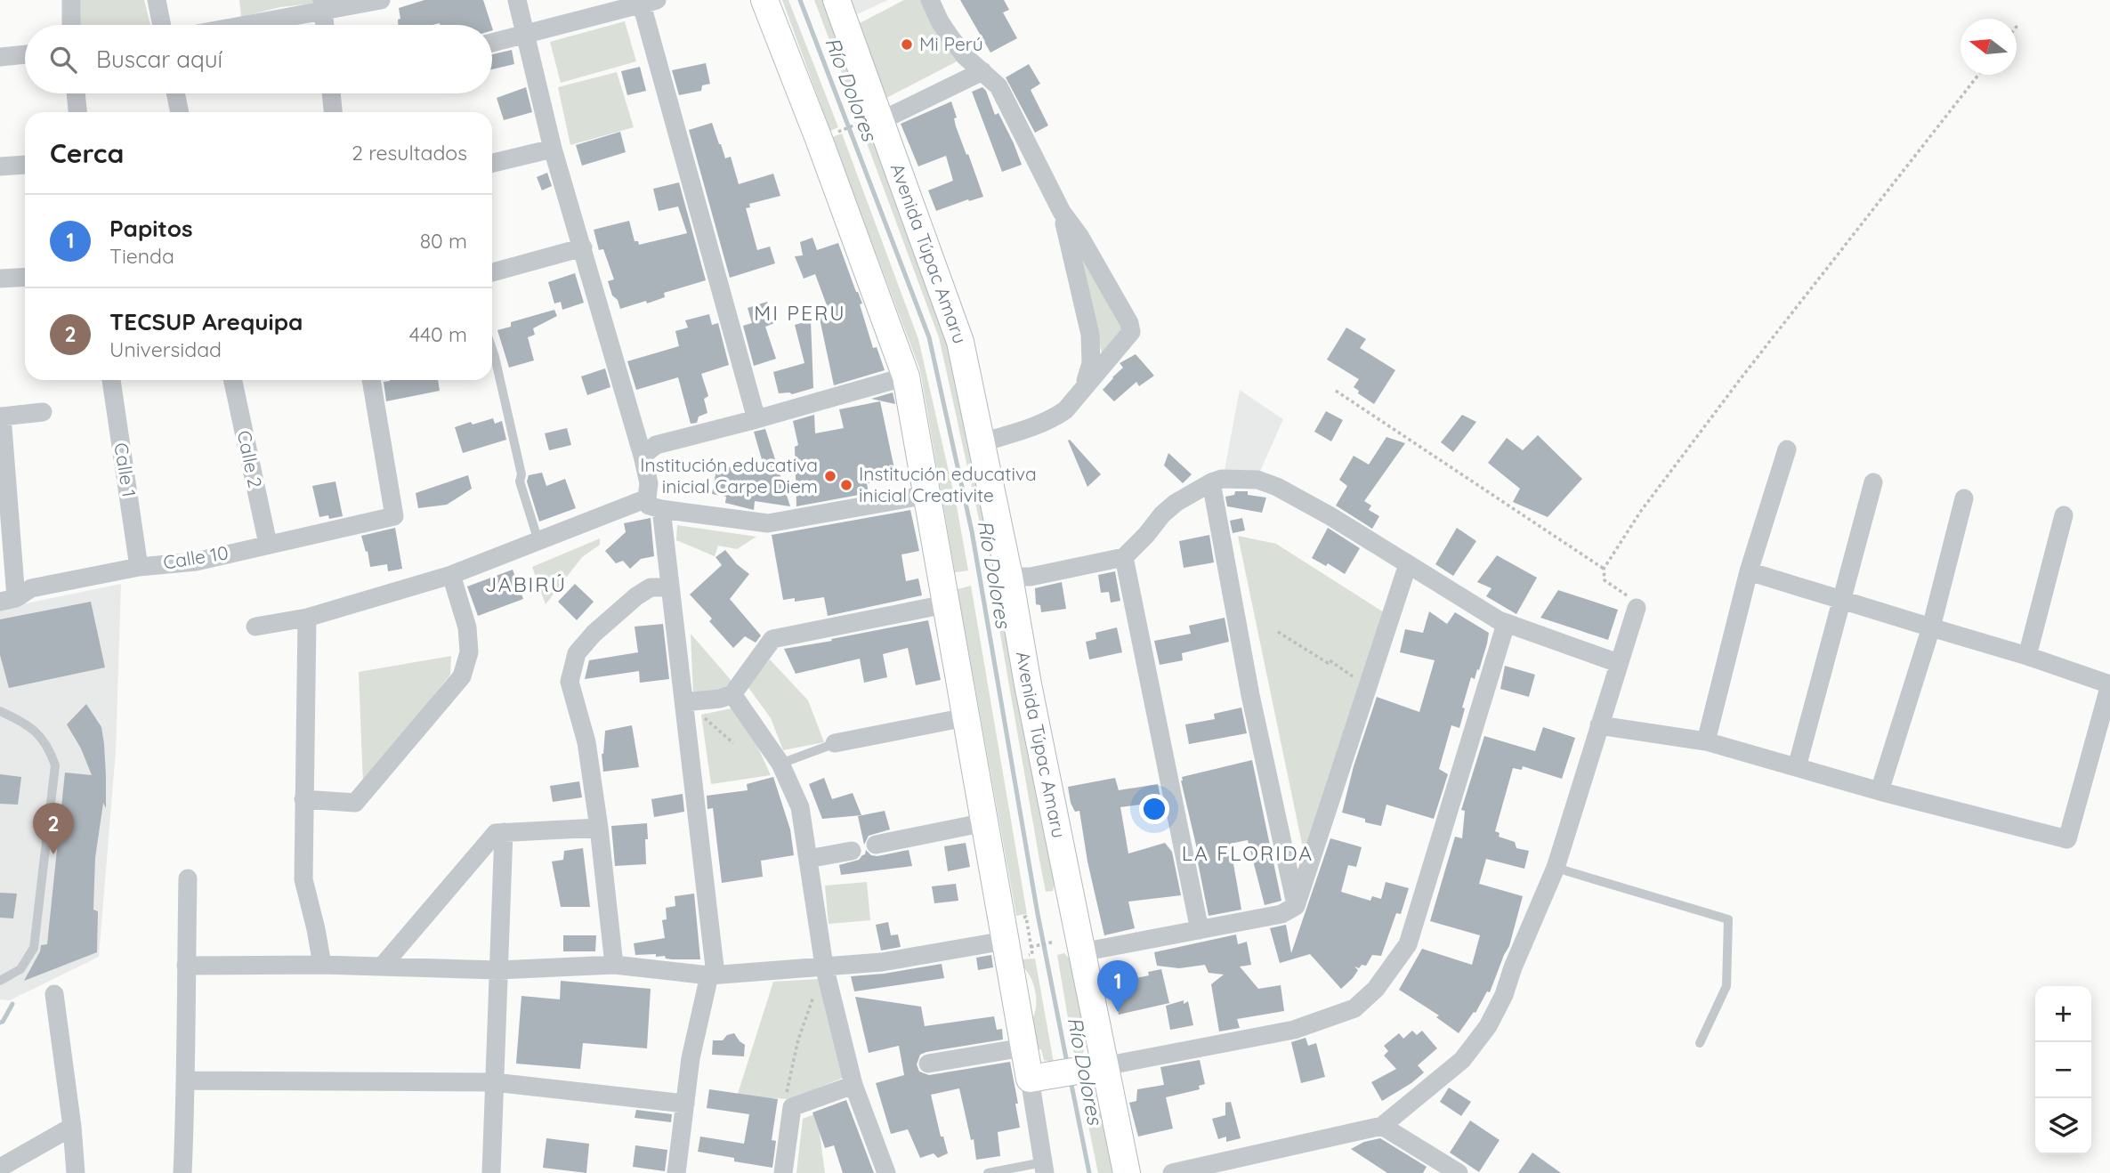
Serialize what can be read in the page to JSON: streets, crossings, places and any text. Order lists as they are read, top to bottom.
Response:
{
  "streets": {
    "street": [
      "Avenida Túpac Amaru",
      "Calle 2",
      "Calle 1",
      "Calle 10"
    ]
  },
  "crossings": [
    ["Calle 2", "Calle 10"],
    ["Calle 1", "Calle 10"]
  ],
  "districts": ["MI PERU", "JABIRÚ", "LA FLORIDA"],
  "water": ["Río Dolores"],
  "places": ["Mi Perú", "Institución educativa inicial Carpe Diem", "Institución educativa inicial Creativite"],
  "north": "left",
  "page": {
    "search": "Buscar aquí",
    "heading": ["Cerca", "2 resultados"],
    "list": [
      {
        "mark": "1",
        "name": "Papitos",
        "note": "Tienda",
        "value": "80 m"
      },
      {
        "mark": "2",
        "name": "TECSUP Arequipa",
        "note": "Universidad",
        "value": "440 m"
      }
    ],
    "pins": ["2", "1"],
    "map_buttons": ["+", "−"]
  }
}
